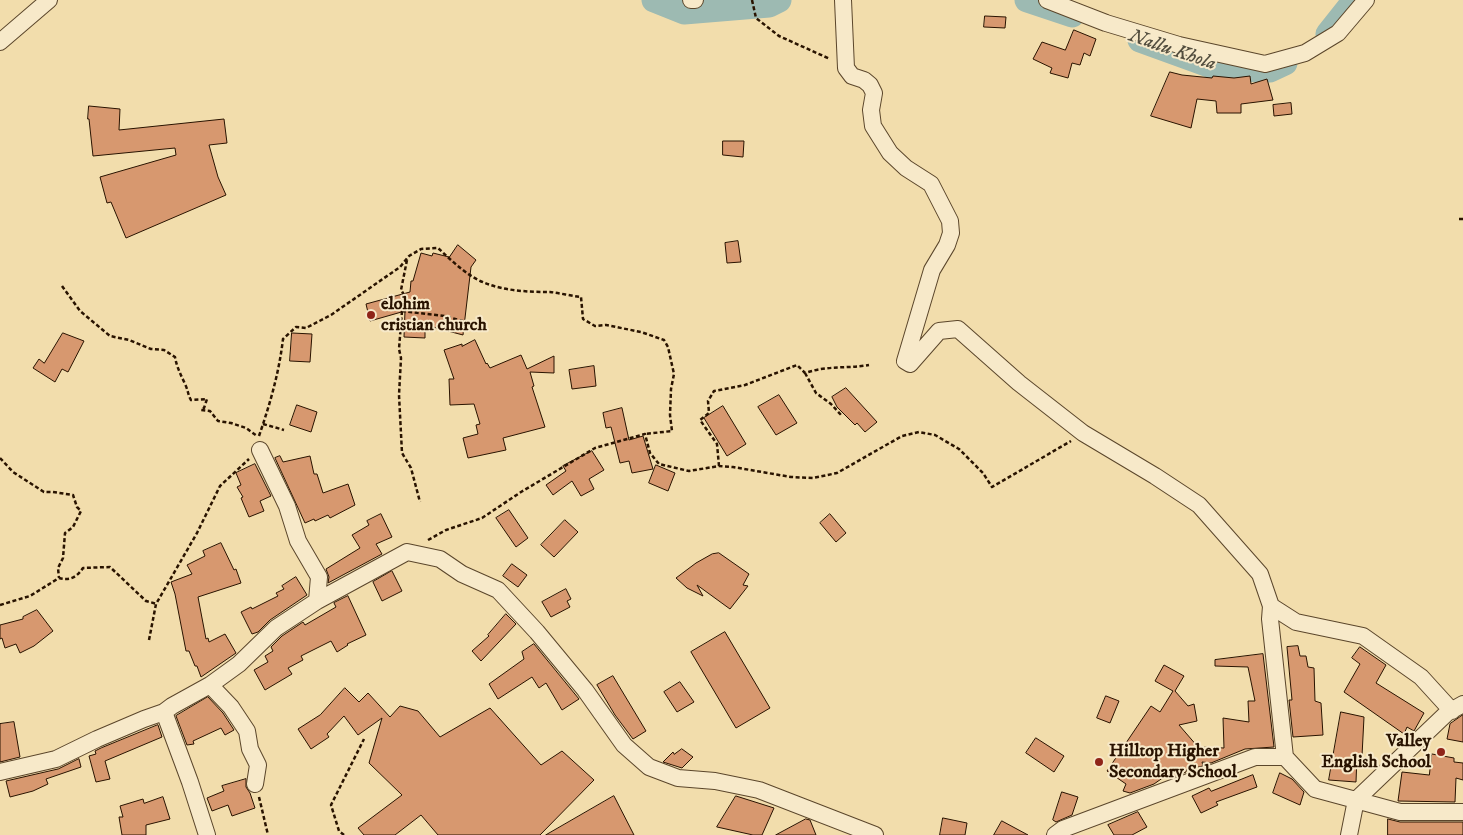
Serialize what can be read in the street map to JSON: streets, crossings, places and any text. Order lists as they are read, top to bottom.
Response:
{
  "water": ["Nallu Khola"],
  "places": ["elohim cristian church", "Valley English School", "Hilltop Higher Secondary School"]
}
